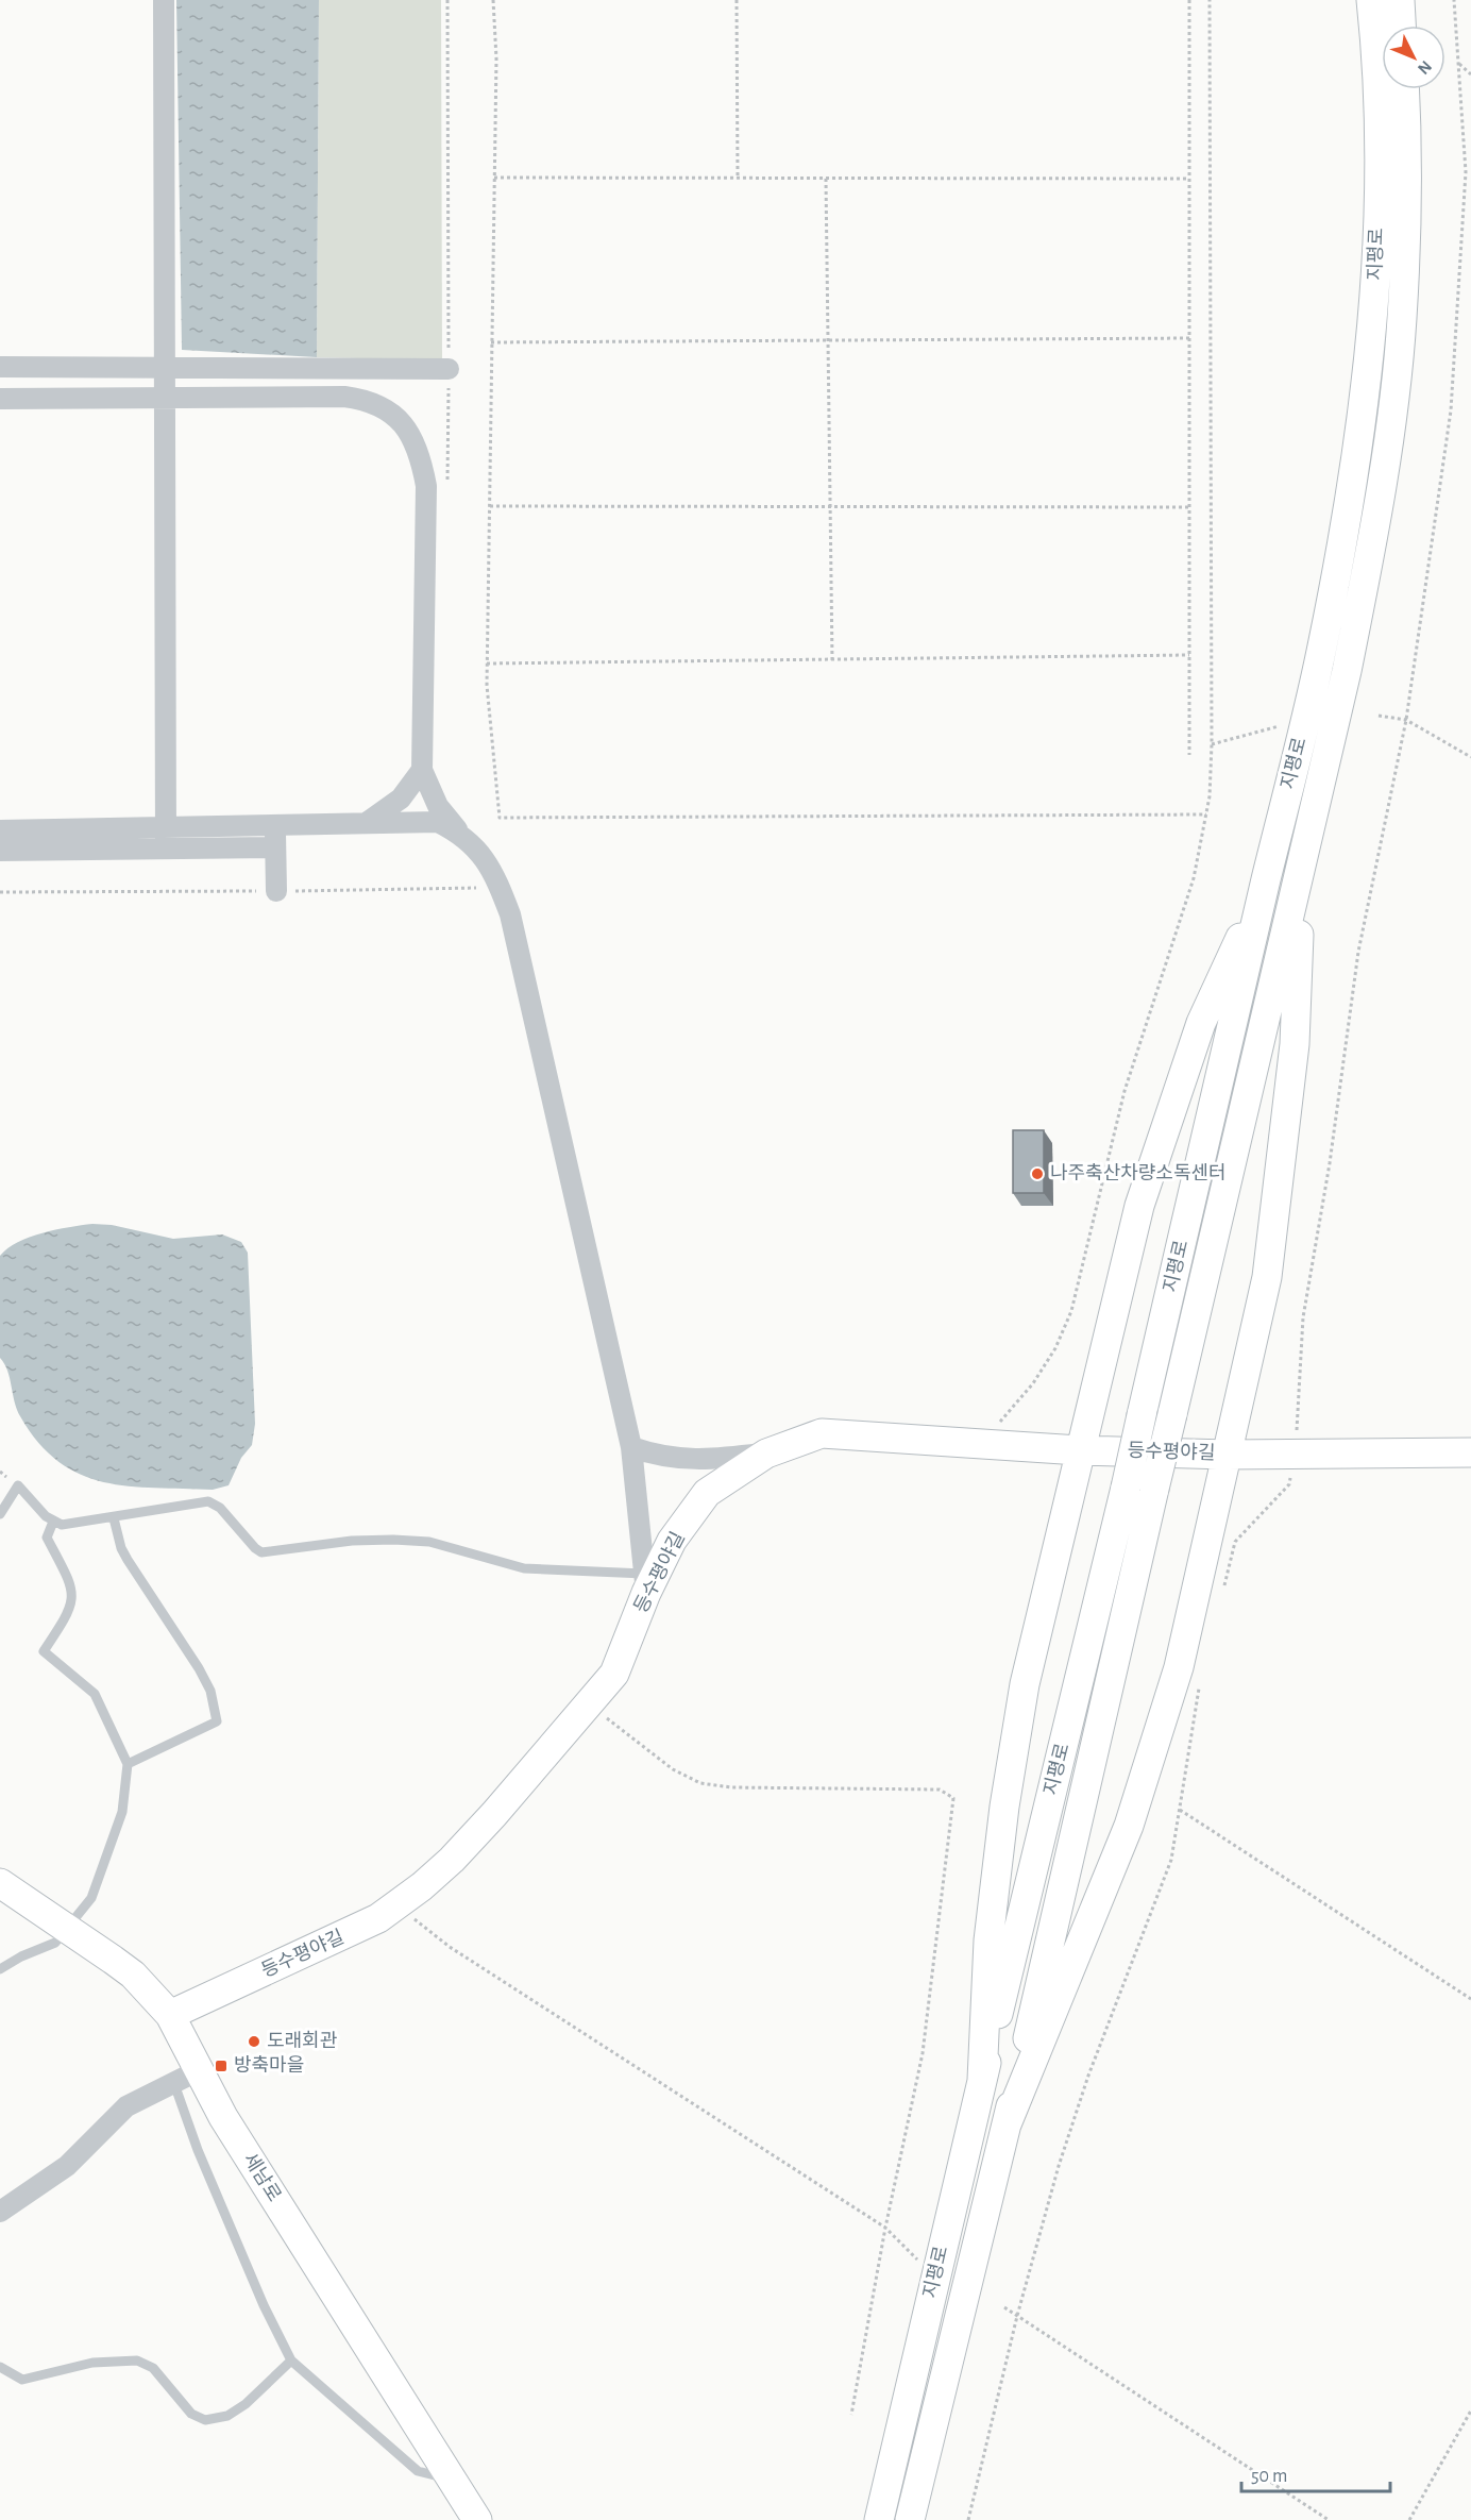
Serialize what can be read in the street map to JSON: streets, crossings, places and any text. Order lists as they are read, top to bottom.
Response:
{
  "streets": {
    "main road": ["지평로", "등수평야길", "세남로"]
  },
  "crossings": [
    ["등수평야길", "세남로"]
  ],
  "places": {
    "other": ["나주축산차량소독센터", "도래회관"],
    "transit": ["방축마을"]
  },
  "scale_bar": "50 m",
  "north": "bottom right"
}
